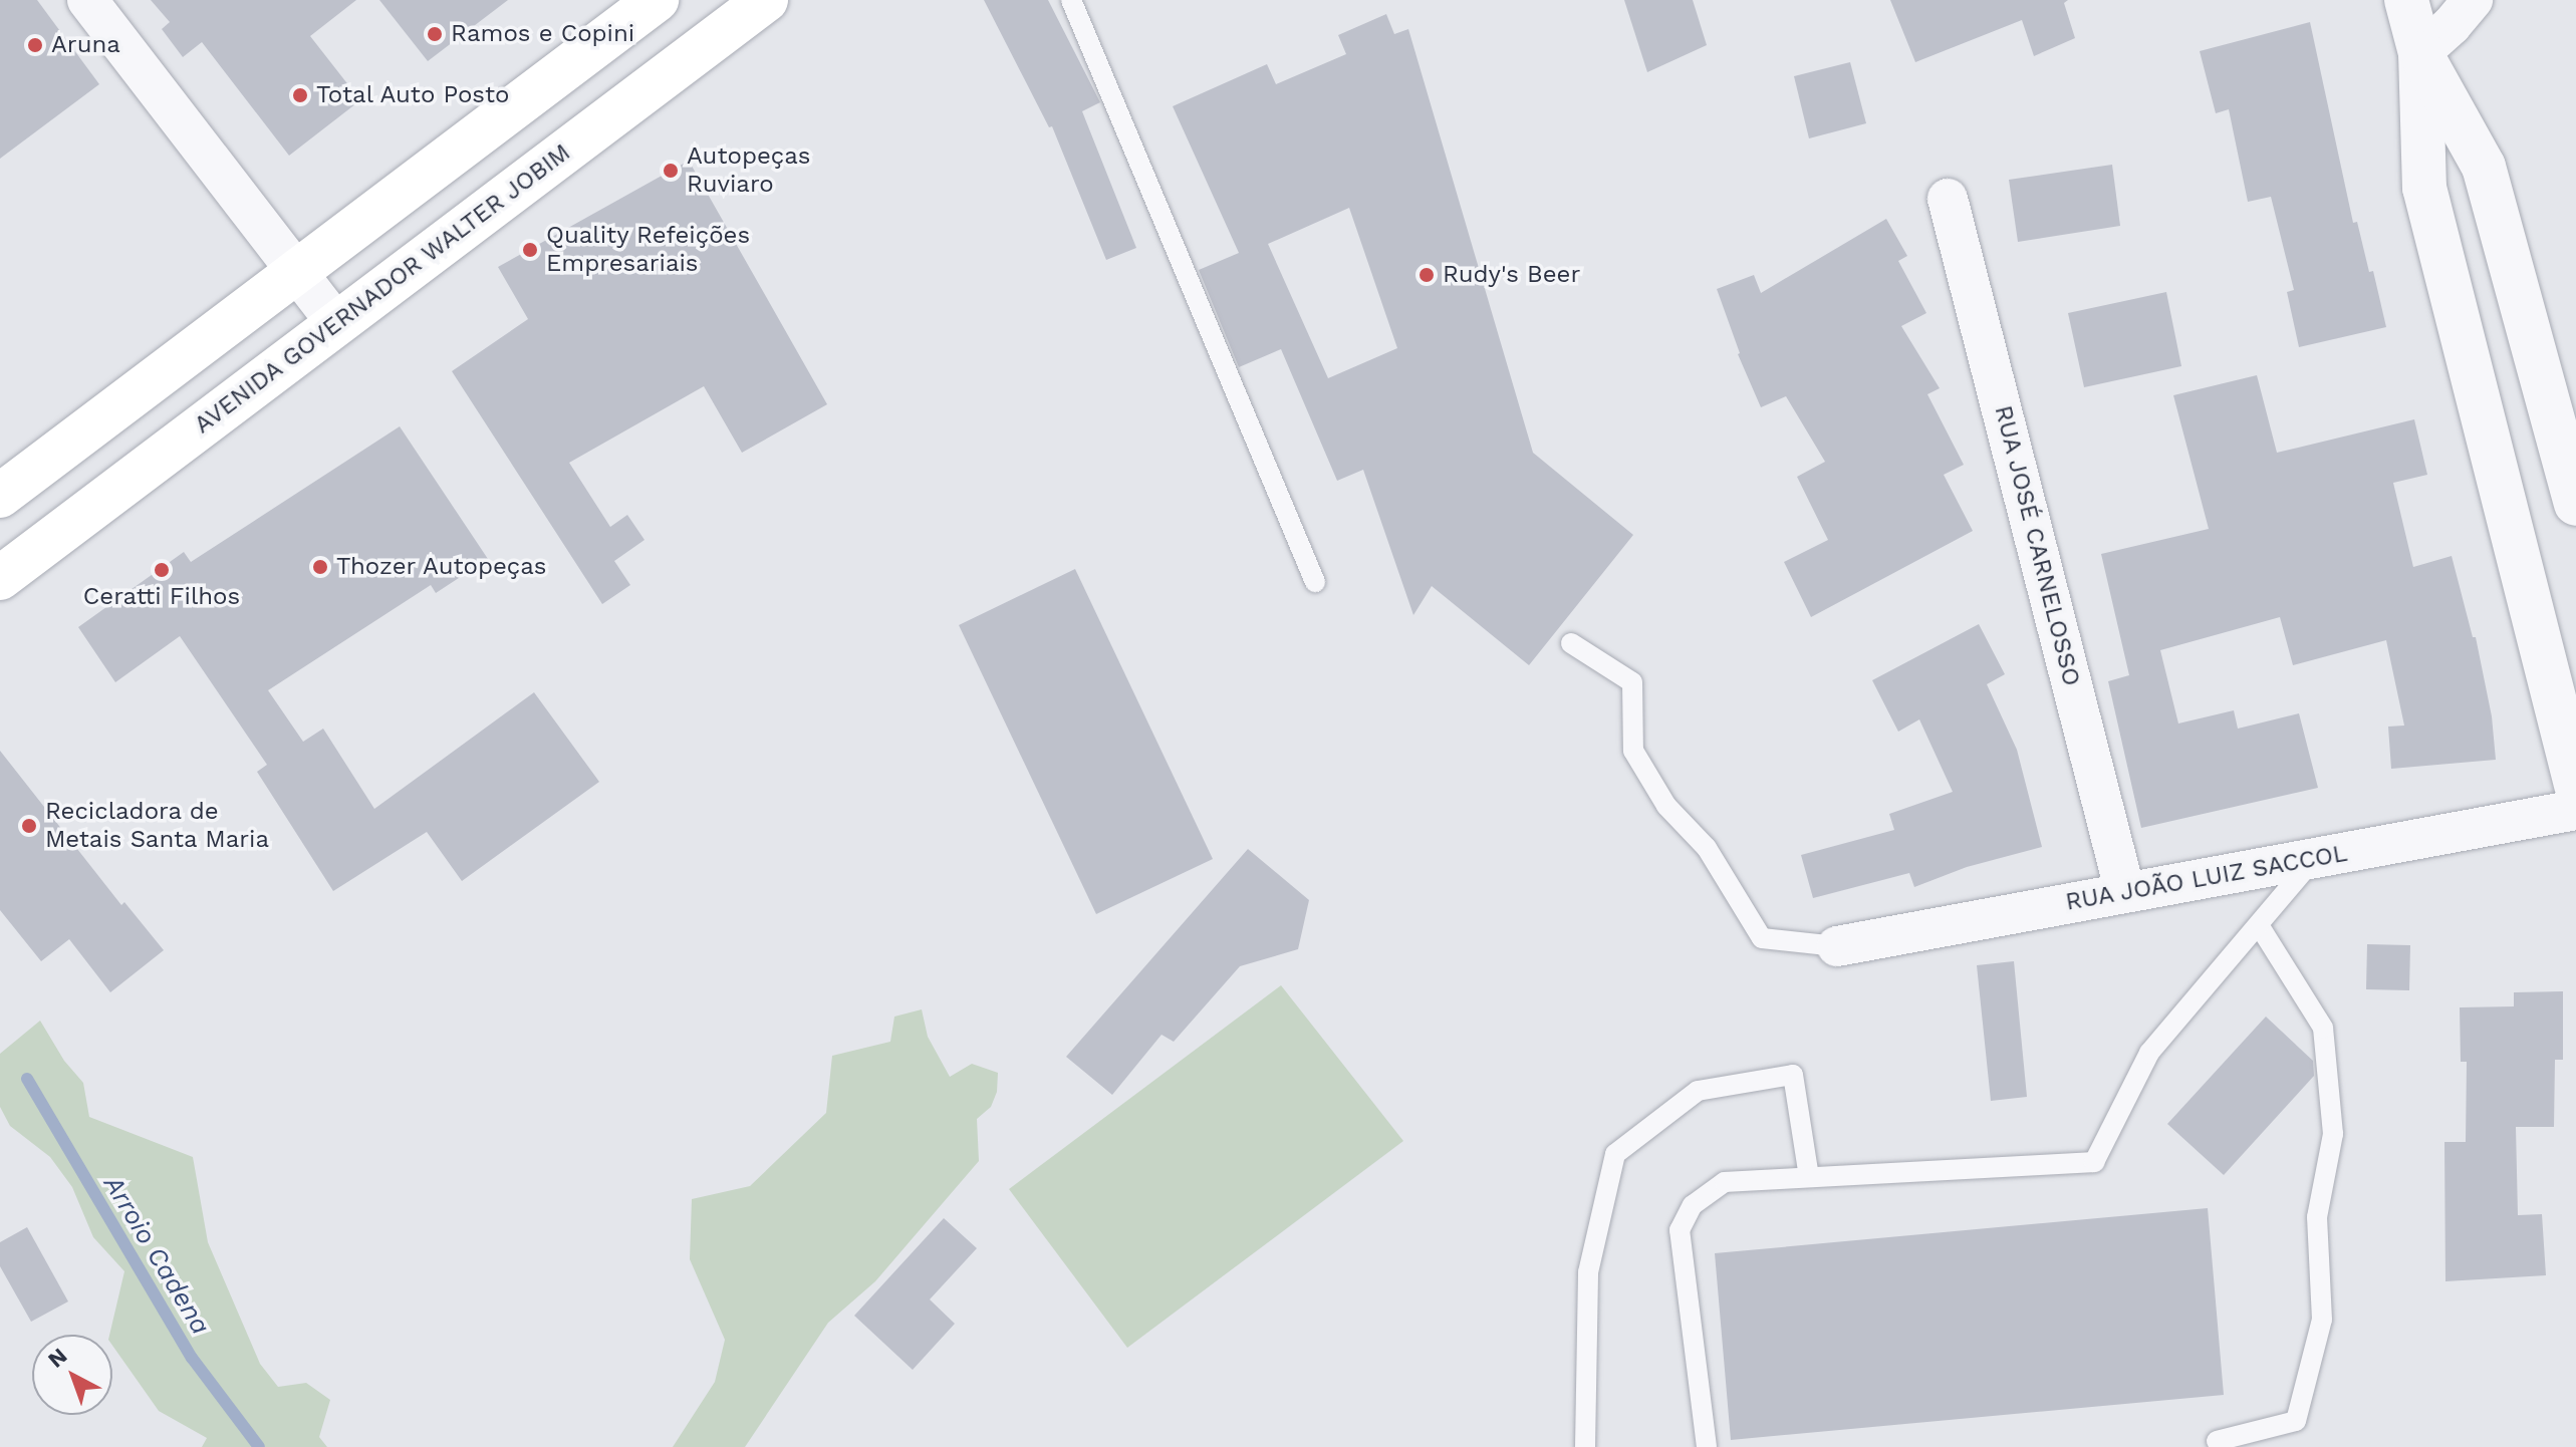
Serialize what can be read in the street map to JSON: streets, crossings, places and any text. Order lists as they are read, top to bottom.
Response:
{
  "streets": {
    "main road": ["AVENIDA GOVERNADOR WALTER JOBIM"],
    "street": ["RUA JOSÉ CARNELOSSO", "RUA JOÃO LUIZ SACCOL"]
  },
  "crossings": [
    ["RUA JOSÉ CARNELOSSO", "RUA JOÃO LUIZ SACCOL"]
  ],
  "water": ["Arroio Cadena"],
  "places": [
    "Ramos e Copini",
    "Aruna",
    "Total Auto Posto",
    "Autopeças Ruviaro",
    "Quality Refeições Empresariais",
    "Rudy's Beer",
    "Thozer Autopeças",
    "Ceratti Filhos",
    "Recicladora de Metais Santa Maria"
  ],
  "north": "top left"
}
